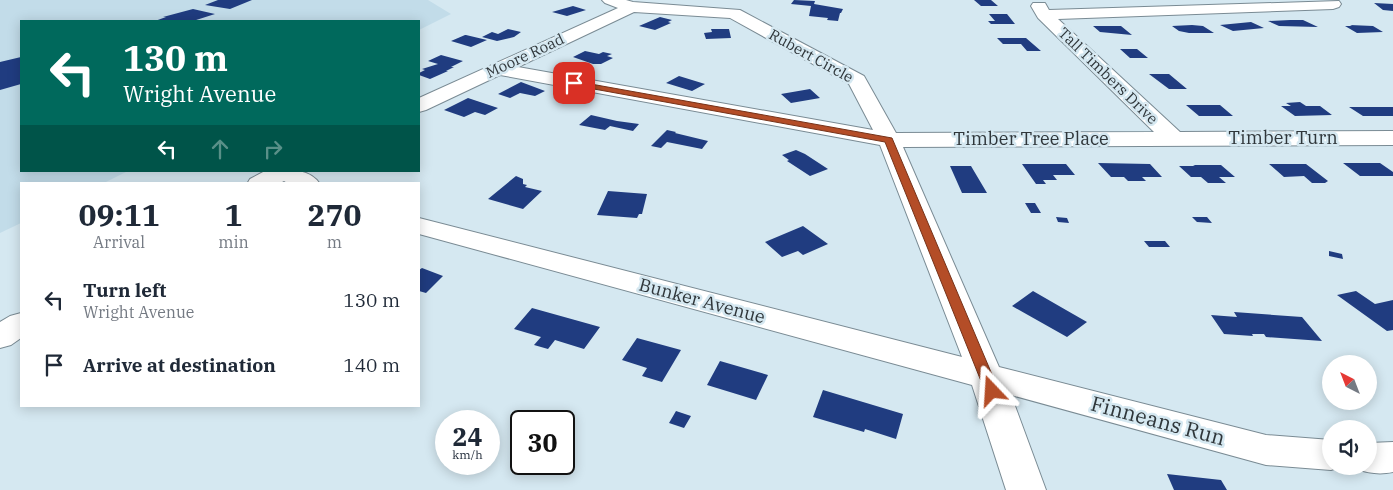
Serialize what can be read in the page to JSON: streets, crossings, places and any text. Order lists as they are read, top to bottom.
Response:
{
  "streets": {
    "street": [
      "Moore Road",
      "Rubert Circle",
      "Tall Timbers Drive",
      "Timber Turn",
      "Timber Tree Place",
      "Bunker Avenue",
      "Finneans Run"
    ]
  },
  "crossings": [
    ["Moore Road", "Rubert Circle"],
    ["Moore Road", "Timber Tree Place"],
    ["Rubert Circle", "Timber Tree Place"],
    ["Rubert Circle", "Bunker Avenue"],
    ["Rubert Circle", "Finneans Run"],
    ["Tall Timbers Drive", "Timber Turn"],
    ["Tall Timbers Drive", "Timber Tree Place"],
    ["Timber Turn", "Timber Tree Place"],
    ["Bunker Avenue", "Finneans Run"]
  ],
  "north": "top left",
  "page": {
    "turn": ["130 m", "Wright Avenue"],
    "eta": [
      "09:11",
      "Arrival",
      "1",
      "min",
      "270",
      "m"
    ],
    "list": [
      {
        "name": "Turn left",
        "note": "Wright Avenue",
        "value": "130 m"
      },
      {
        "name": "Arrive at destination",
        "value": "140 m"
      }
    ],
    "speed": "24 km/h",
    "limit": "30"
  }
}
